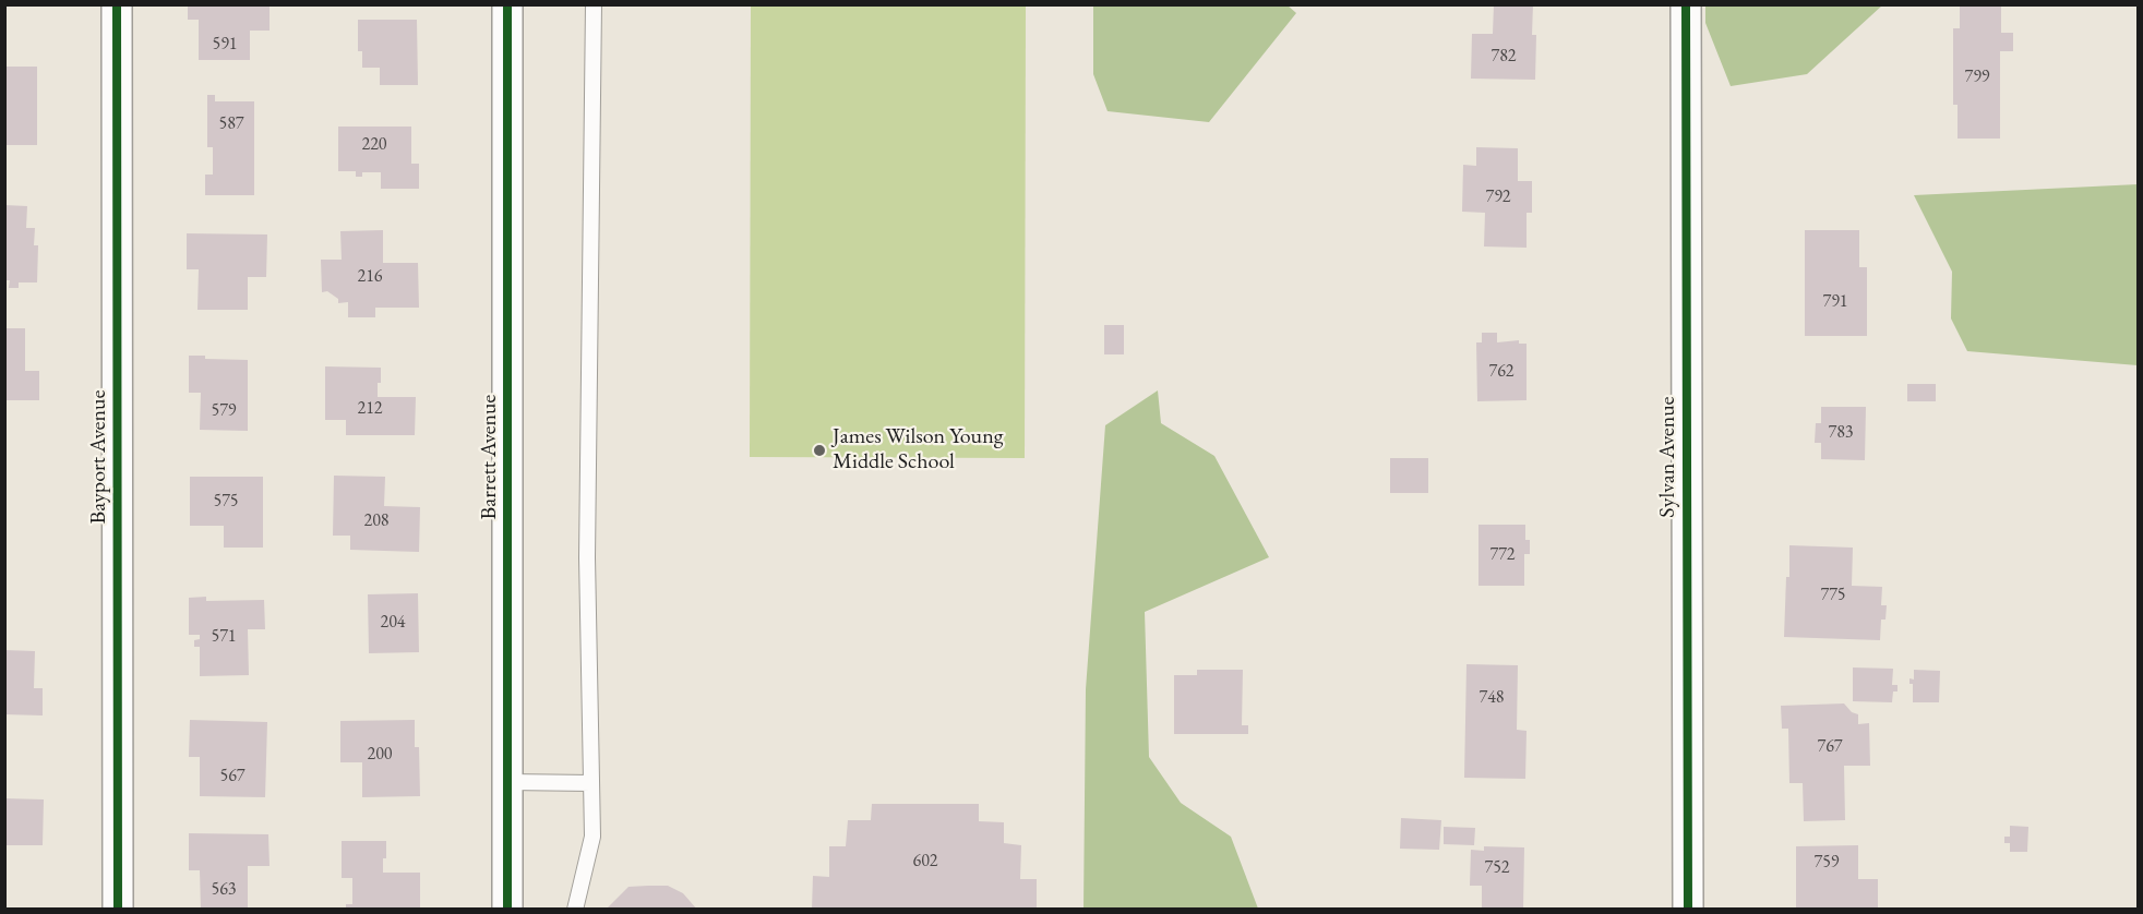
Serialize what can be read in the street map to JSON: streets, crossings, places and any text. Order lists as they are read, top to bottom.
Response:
{
  "streets": {
    "street": ["Bayport Avenue", "Barrett Avenue", "Sylvan Avenue"]
  },
  "places": ["James Wilson Young Middle School"],
  "house_numbers": [
    "591",
    "782",
    "799",
    "587",
    "220",
    "792",
    "216",
    "791",
    "762",
    "212",
    "579",
    "783",
    "575",
    "208",
    "772",
    "775",
    "204",
    "571",
    "748",
    "767",
    "200",
    "567",
    "602",
    "759",
    "752",
    "563"
  ]
}
